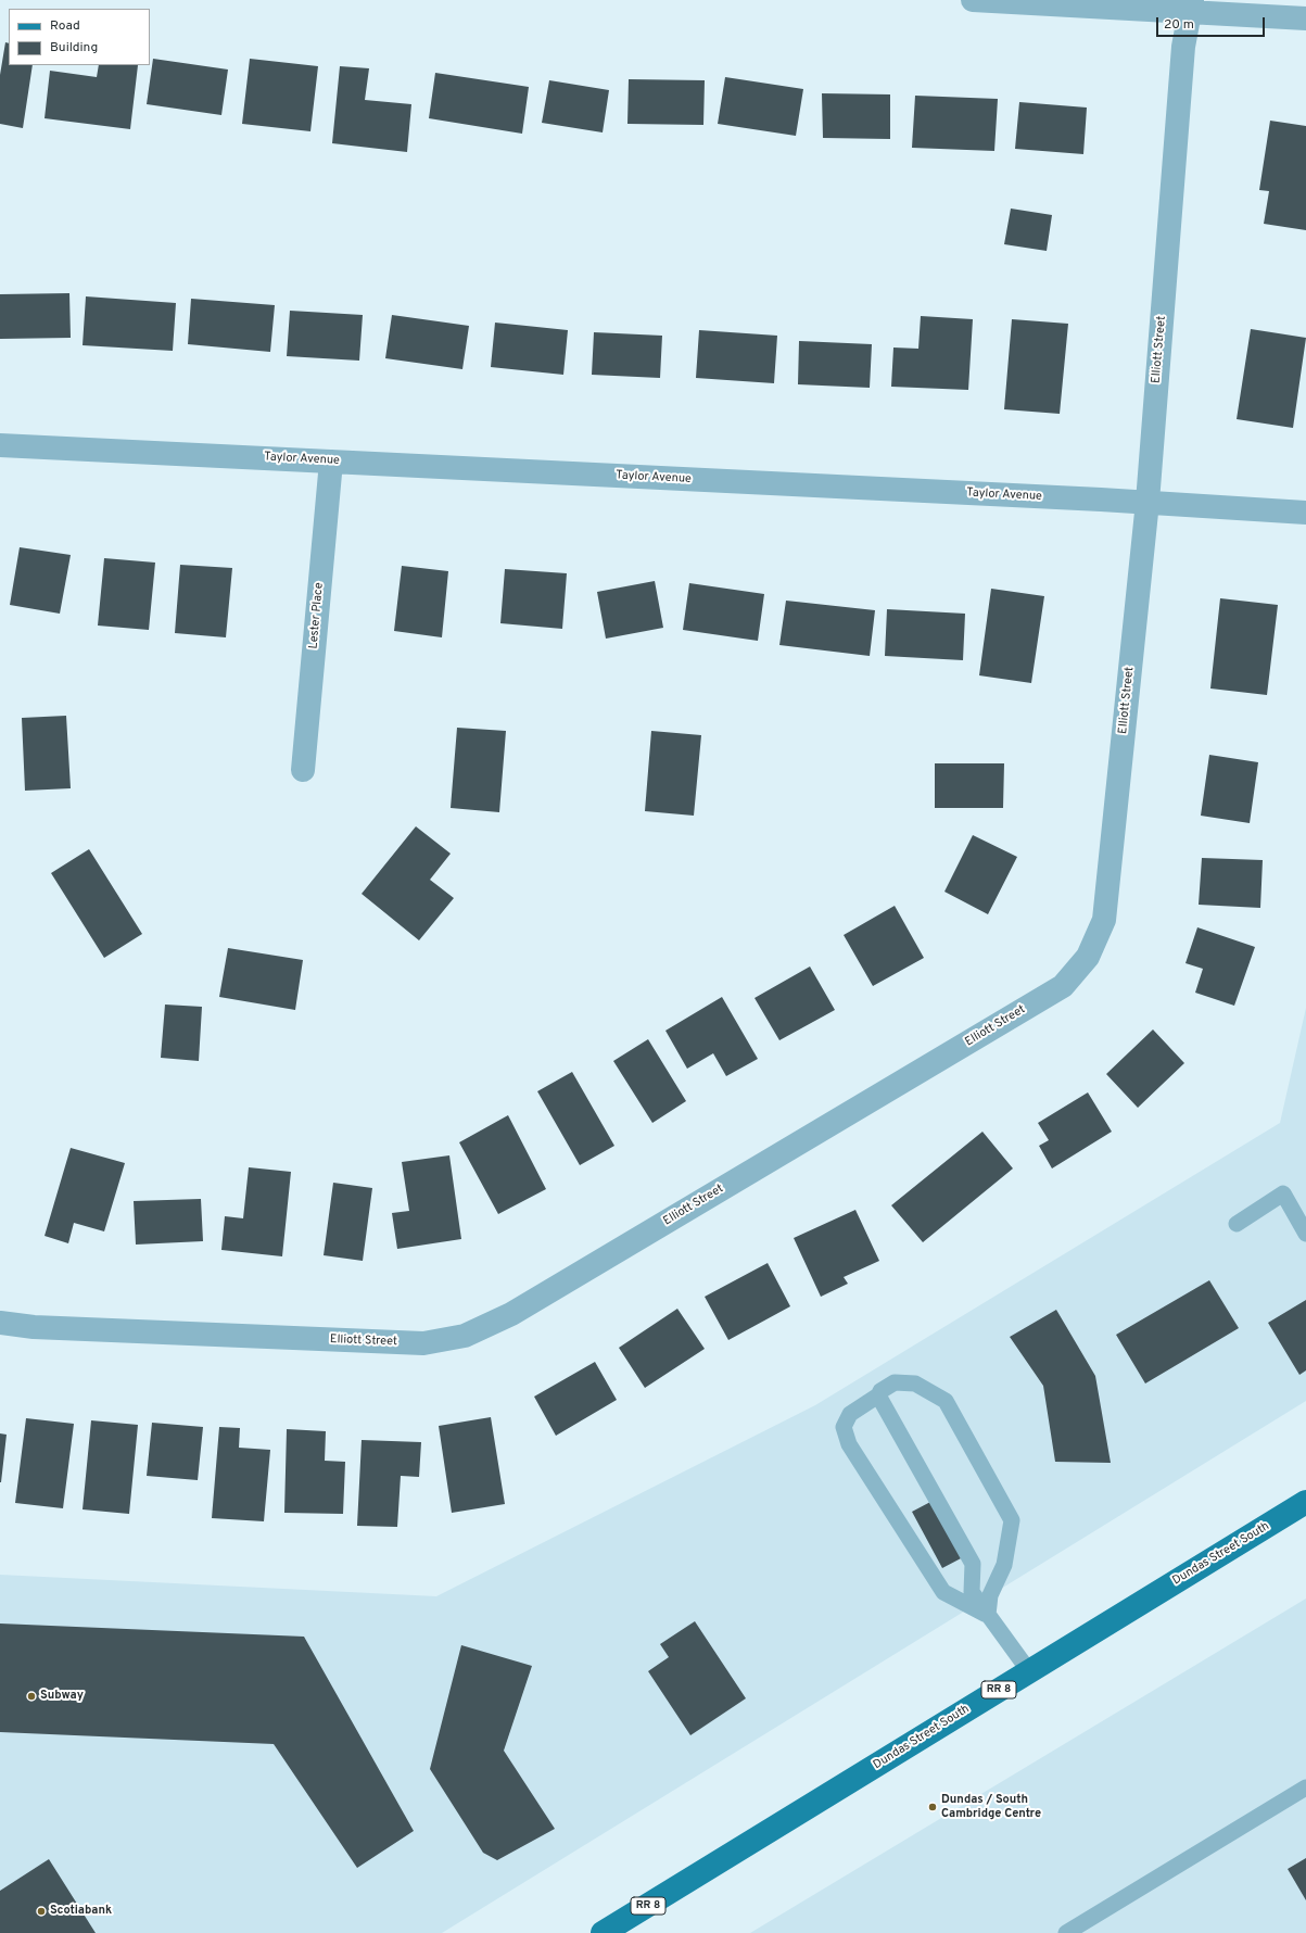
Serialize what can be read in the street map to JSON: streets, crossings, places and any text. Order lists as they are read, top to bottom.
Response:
{
  "streets": {
    "main road": ["Dundas Street South", "RR 8"],
    "street": ["Elliott Street", "Taylor Avenue", "Lester Place"]
  },
  "crossings": [
    ["Elliott Street", "Taylor Avenue"],
    ["Taylor Avenue", "Lester Place"]
  ],
  "places": ["Subway", "Dundas / South Cambridge Centre", "Scotiabank"],
  "legend": ["Road", "Building"],
  "scale_bar": "20 m"
}
